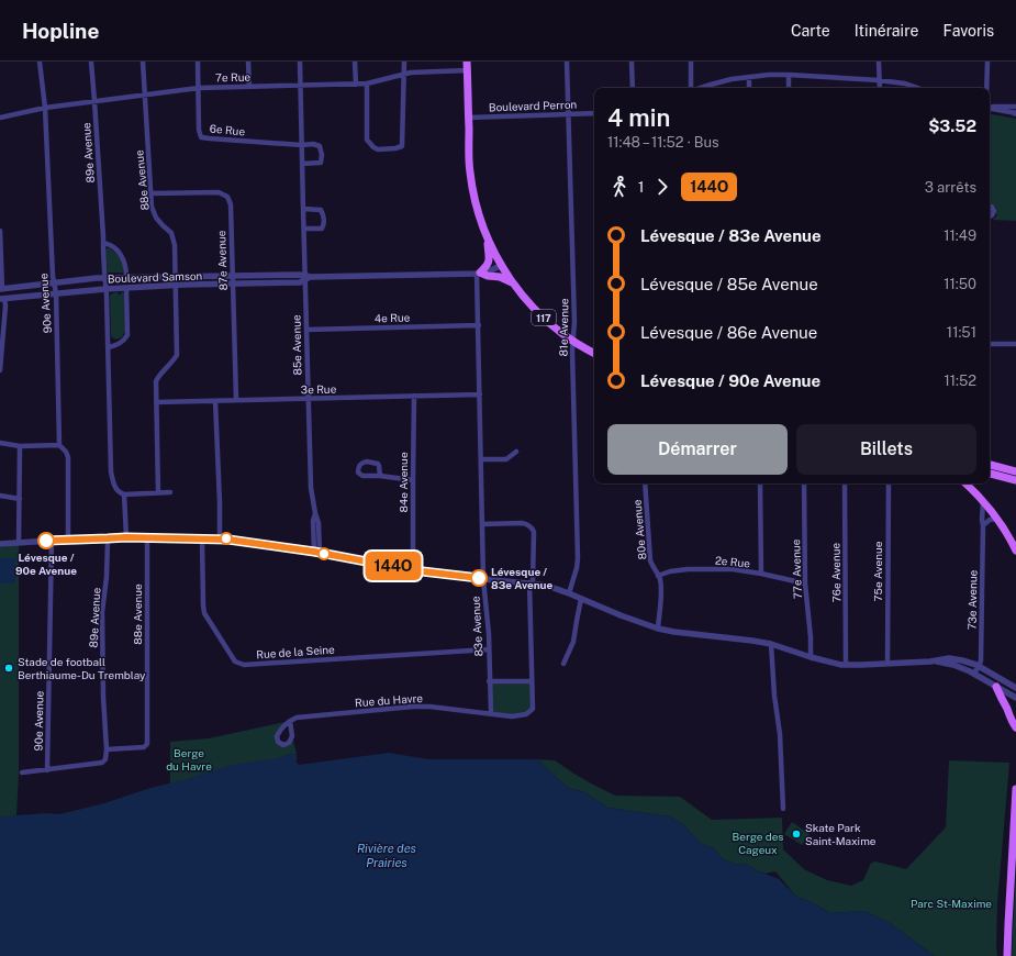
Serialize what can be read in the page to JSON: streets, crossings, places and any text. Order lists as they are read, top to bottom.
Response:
{
  "streets": {
    "main road": ["117"],
    "street": [
      "7e Rue",
      "Boulevard Perron",
      "6e Rue",
      "89e Avenue",
      "88e Avenue",
      "87e Avenue",
      "Boulevard Samson",
      "90e Avenue",
      "4e Rue",
      "81e Avenue",
      "85e Avenue",
      "3e Rue",
      "84e Avenue",
      "80e Avenue",
      "2e Rue",
      "77e Avenue",
      "75e Avenue",
      "76e Avenue",
      "73e Avenue",
      "83e Avenue",
      "Rue de la Seine",
      "Rue du Havre"
    ]
  },
  "crossings": [
    ["7e Rue", "6e Rue"],
    ["7e Rue", "89e Avenue"],
    ["7e Rue", "88e Avenue"],
    ["7e Rue", "90e Avenue"],
    ["7e Rue", "117"],
    ["7e Rue", "85e Avenue"],
    ["Boulevard Perron", "117"],
    ["Boulevard Perron", "81e Avenue"],
    ["6e Rue", "85e Avenue"],
    ["89e Avenue", "88e Avenue"],
    ["89e Avenue", "Boulevard Samson"],
    ["88e Avenue", "87e Avenue"],
    ["88e Avenue", "Boulevard Samson"],
    ["88e Avenue", "3e Rue"],
    ["87e Avenue", "Boulevard Samson"],
    ["87e Avenue", "3e Rue"],
    ["Boulevard Samson", "90e Avenue"],
    ["Boulevard Samson", "117"],
    ["Boulevard Samson", "85e Avenue"],
    ["Boulevard Samson", "83e Avenue"],
    ["4e Rue", "85e Avenue"],
    ["4e Rue", "83e Avenue"],
    ["117", "81e Avenue"],
    ["85e Avenue", "3e Rue"],
    ["3e Rue", "84e Avenue"],
    ["3e Rue", "83e Avenue"],
    ["80e Avenue", "2e Rue"],
    ["2e Rue", "77e Avenue"],
    ["83e Avenue", "Rue de la Seine"],
    ["83e Avenue", "Rue du Havre"]
  ],
  "water": ["Rivière des Prairies"],
  "parks": ["Berge du Havre", "Berge des Cageux", "Parc St-Maxime"],
  "places": [
    "Lévesque / 90e Avenue",
    "Lévesque / 83e Avenue",
    "Stade de football Berthiaume-Du Tremblay",
    "Skate Park Saint-Maxime"
  ],
  "lines": ["bus line 144O"],
  "page": {
    "header": "Hopline",
    "nav": ["Carte", "Itinéraire", "Favoris"],
    "on_map": "144O",
    "heading": ["4 min", "11:48 – 11:52 · Bus", "$3.52"],
    "legs": ["1", "144O", "3 arrêts"],
    "list": [
      {
        "name": "Lévesque / 83e Avenue",
        "value": "11:49"
      },
      {
        "name": "Lévesque / 85e Avenue",
        "value": "11:50"
      },
      {
        "name": "Lévesque / 86e Avenue",
        "value": "11:51"
      },
      {
        "name": "Lévesque / 90e Avenue",
        "value": "11:52"
      }
    ],
    "buttons": ["Démarrer", "Billets"]
  }
}
